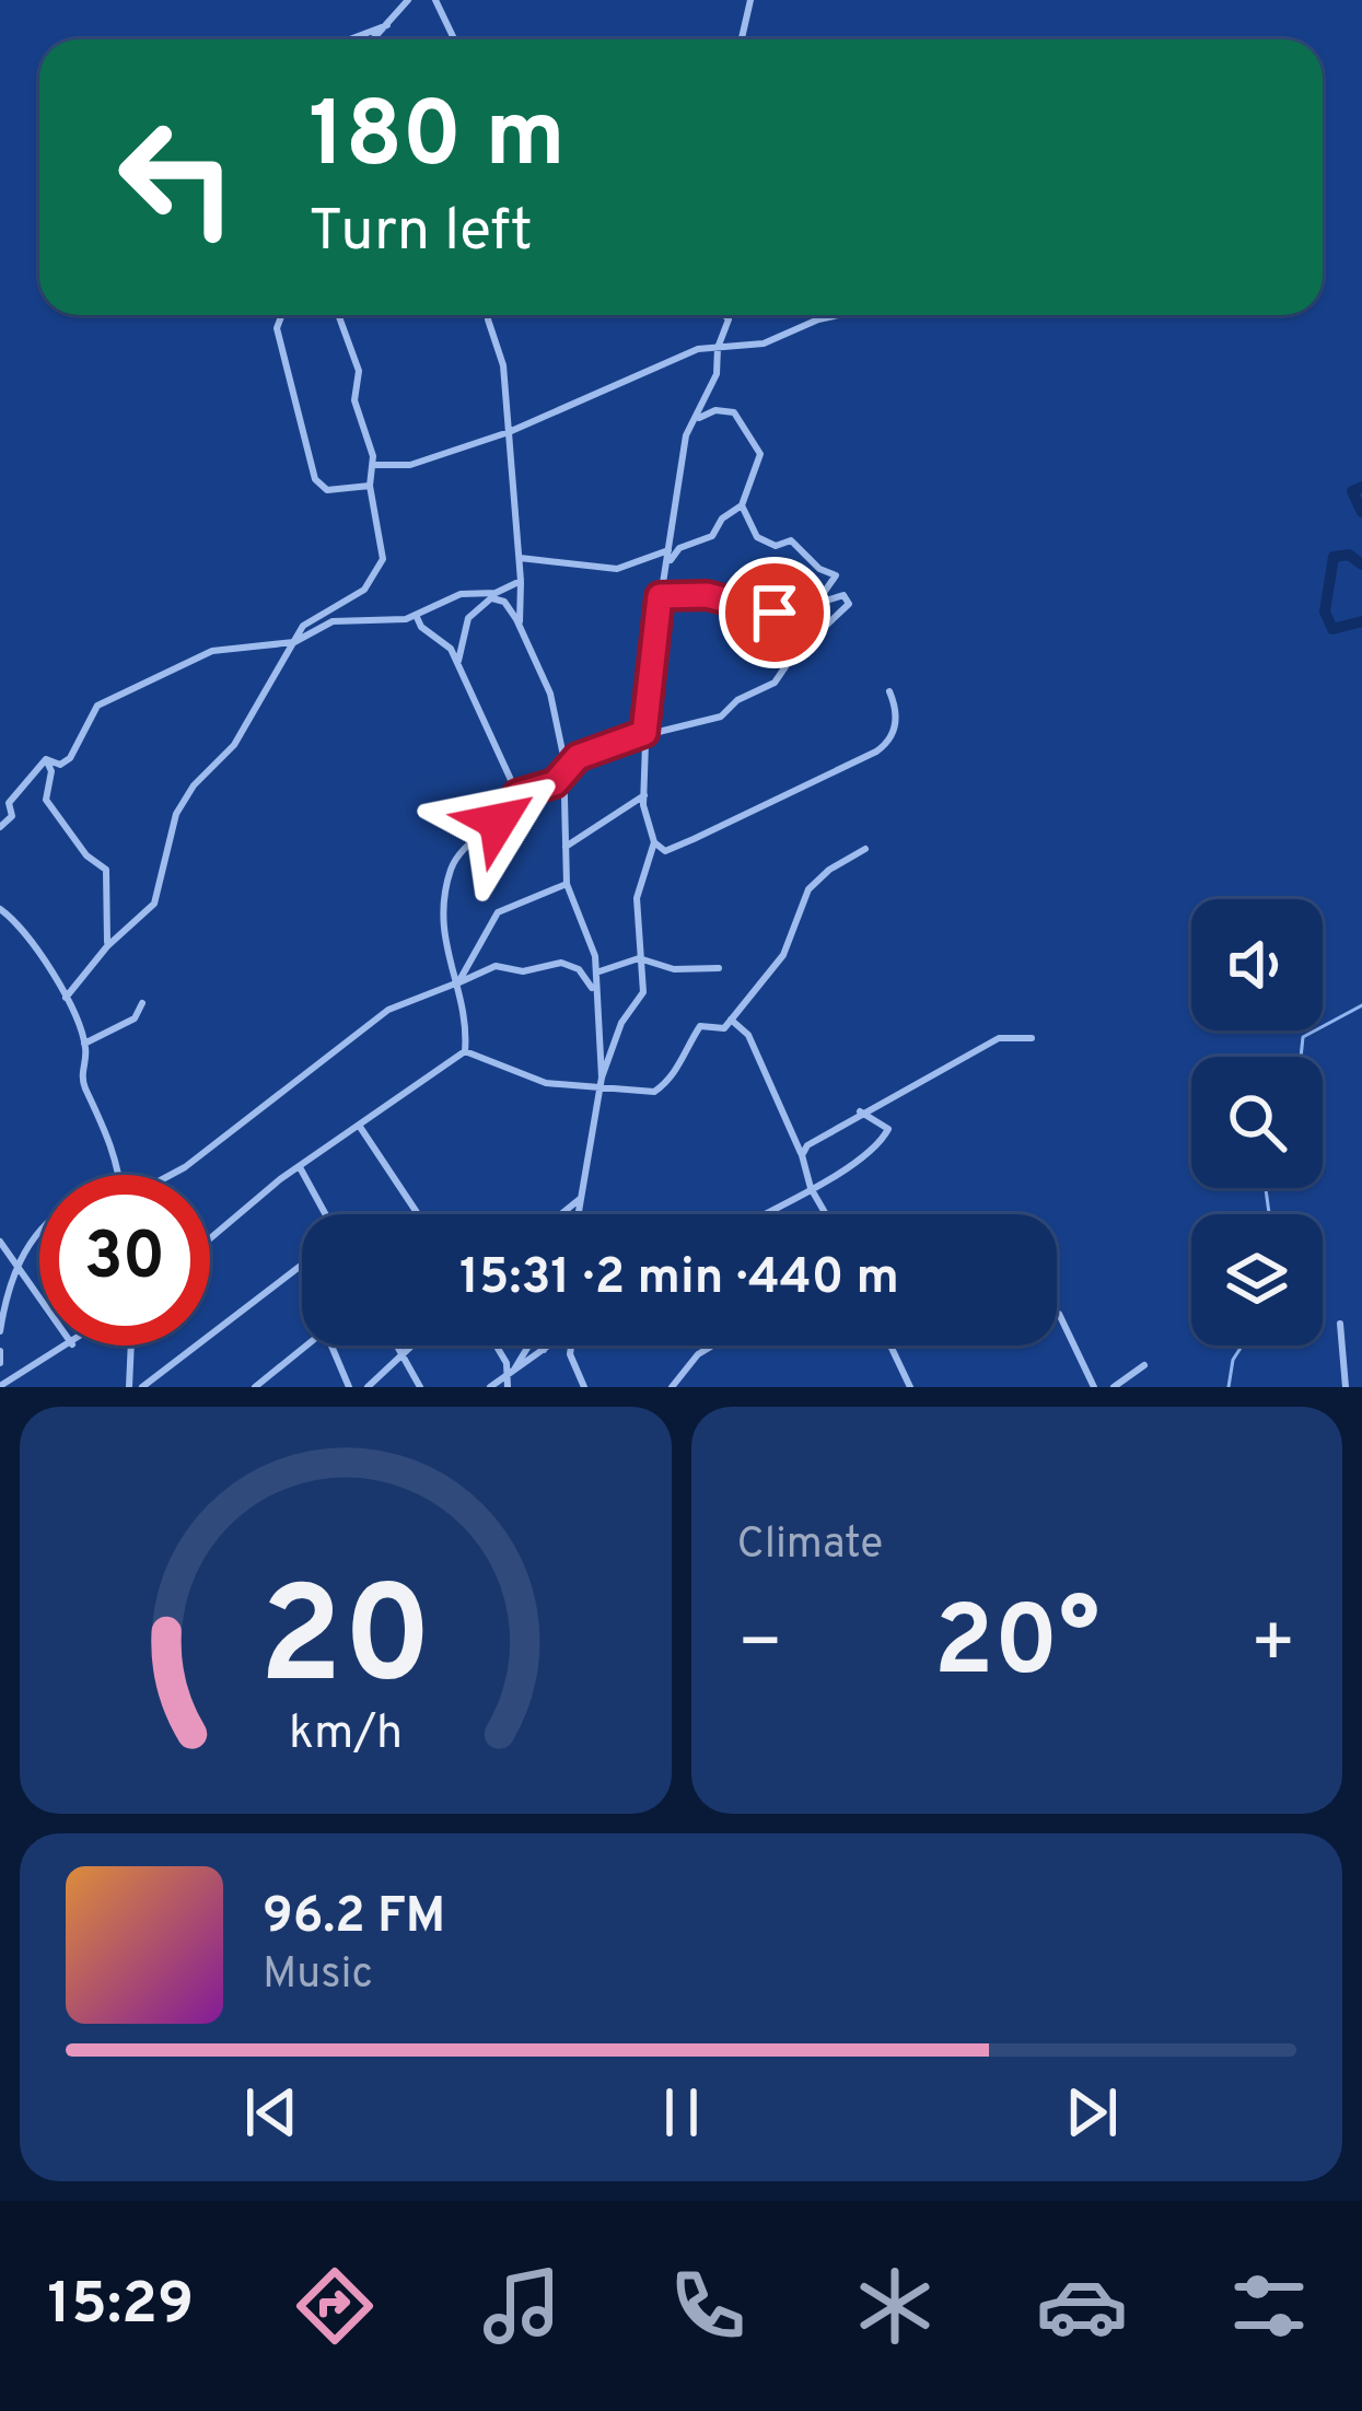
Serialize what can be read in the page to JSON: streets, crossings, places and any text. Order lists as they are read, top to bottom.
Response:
{
  "page": {
    "turn": ["180 m", "Turn left"],
    "limit": "30",
    "trip": "15:31 · 2 min · 440 m",
    "tile": "Climate",
    "heat": ["−", "20°", "+"],
    "song": ["96.2 FM", "Music"],
    "tabs": "15:29",
    "gauge": ["20", "km/h"]
  }
}
